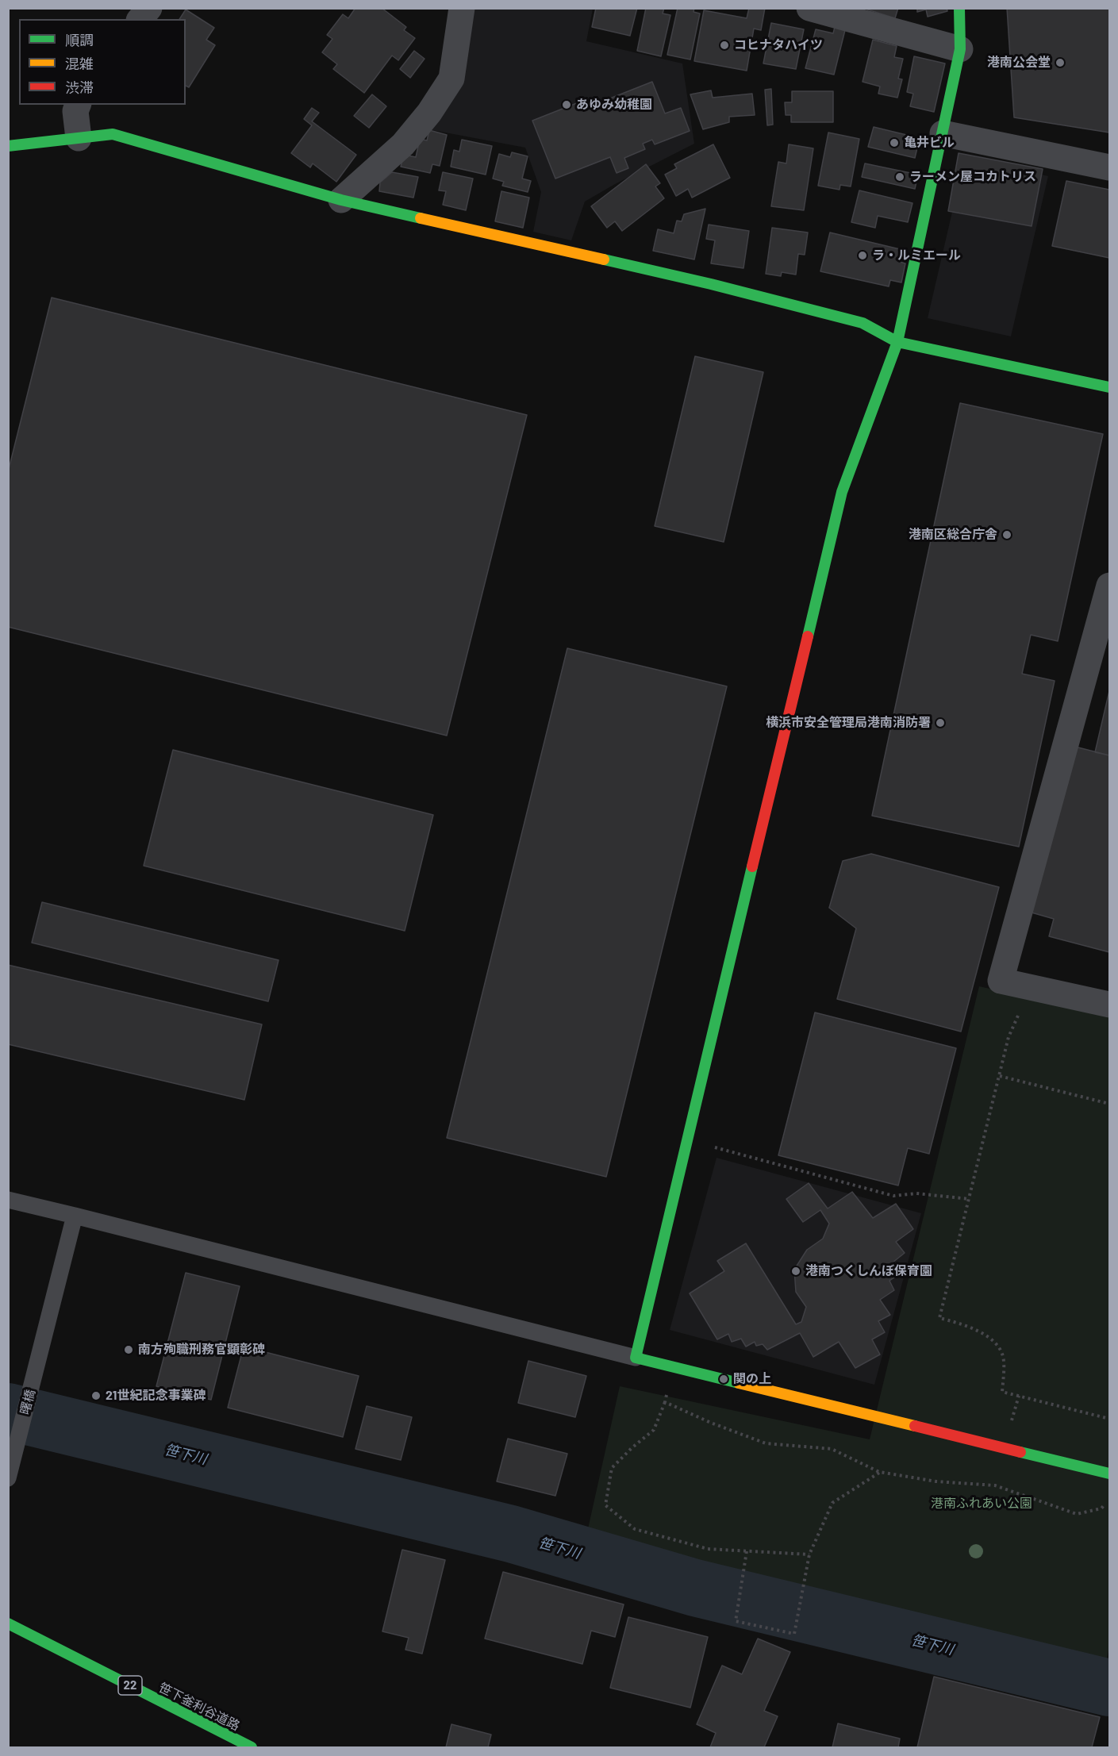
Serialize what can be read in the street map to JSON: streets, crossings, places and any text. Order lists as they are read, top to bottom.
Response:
{
  "streets": {
    "street": ["22", "笹下釜利谷道路"],
    "lane": ["曙橋"]
  },
  "water": ["笹下川"],
  "parks": ["港南ふれあい公園"],
  "places": [
    "コヒナタハイツ",
    "港南公会堂",
    "あゆみ幼稚園",
    "亀井ビル",
    "ラーメン屋コカトリス",
    "ラ・ルミエール",
    "港南区総合庁舎",
    "横浜市安全管理局港南消防署",
    "港南つくしんぼ保育園",
    "南方殉職刑務官顕彰碑",
    "関の上",
    "21世紀記念事業碑"
  ],
  "legend": ["順調", "混雑", "渋滞"]
}
